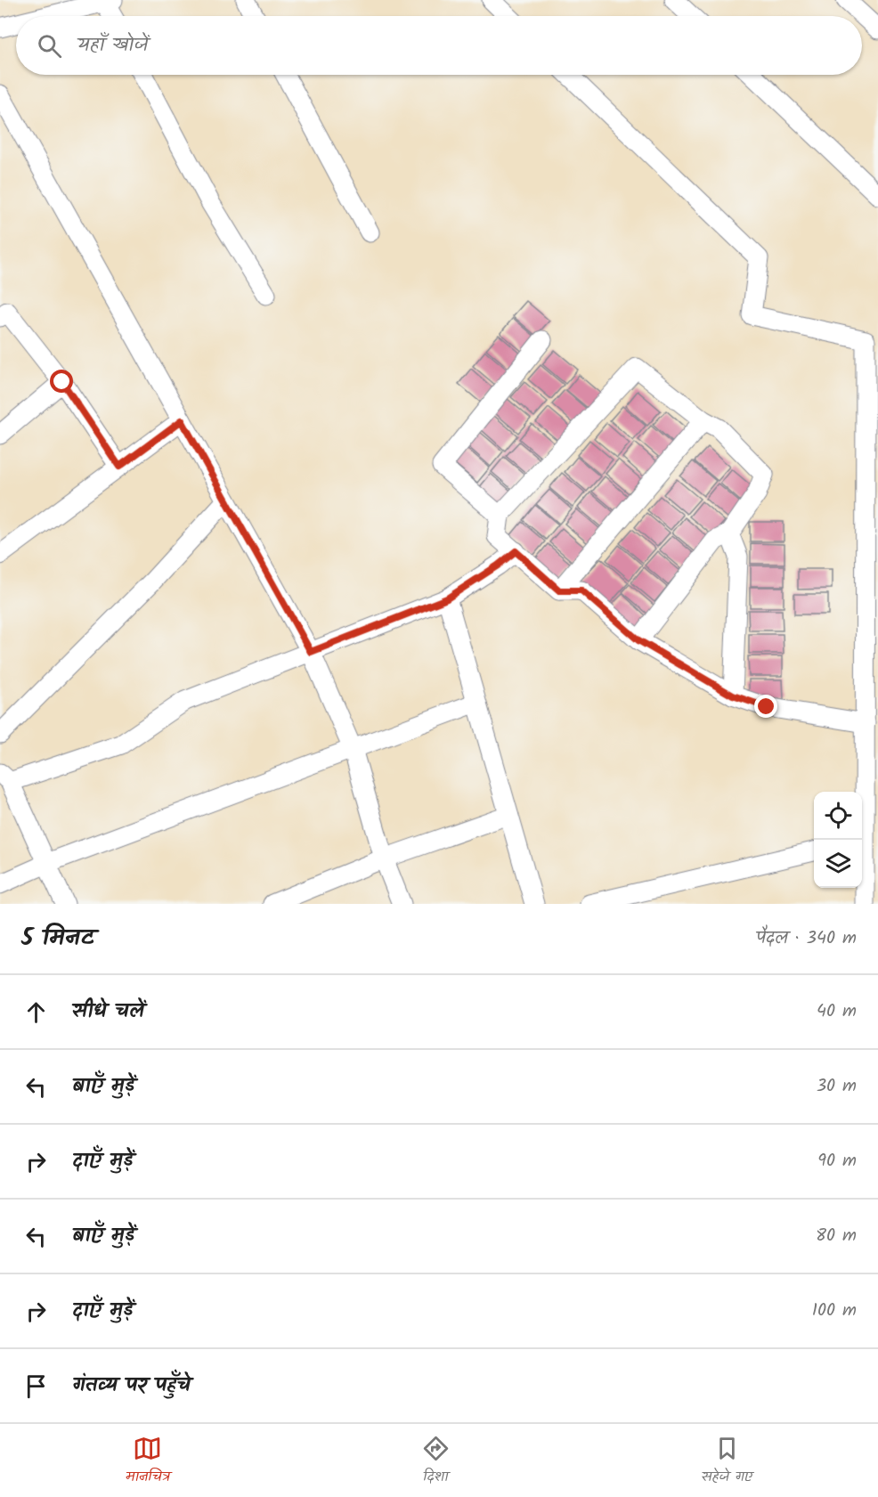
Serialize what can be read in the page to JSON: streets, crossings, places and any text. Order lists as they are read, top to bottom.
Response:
{
  "page": {
    "search": "यहाँ खोजें",
    "heading": ["5 मिनट", "पैदल · 340 m"],
    "list": [
      ["सीधे चलें", "40 m"],
      ["बाएँ मुड़ें", "30 m"],
      ["दाएँ मुड़ें", "90 m"],
      ["बाएँ मुड़ें", "80 m"],
      ["दाएँ मुड़ें", "100 m"],
      "गंतव्य पर पहुँचे"
    ],
    "nav": ["मानचित्र", "दिशा", "सहेजे गए"]
  }
}
